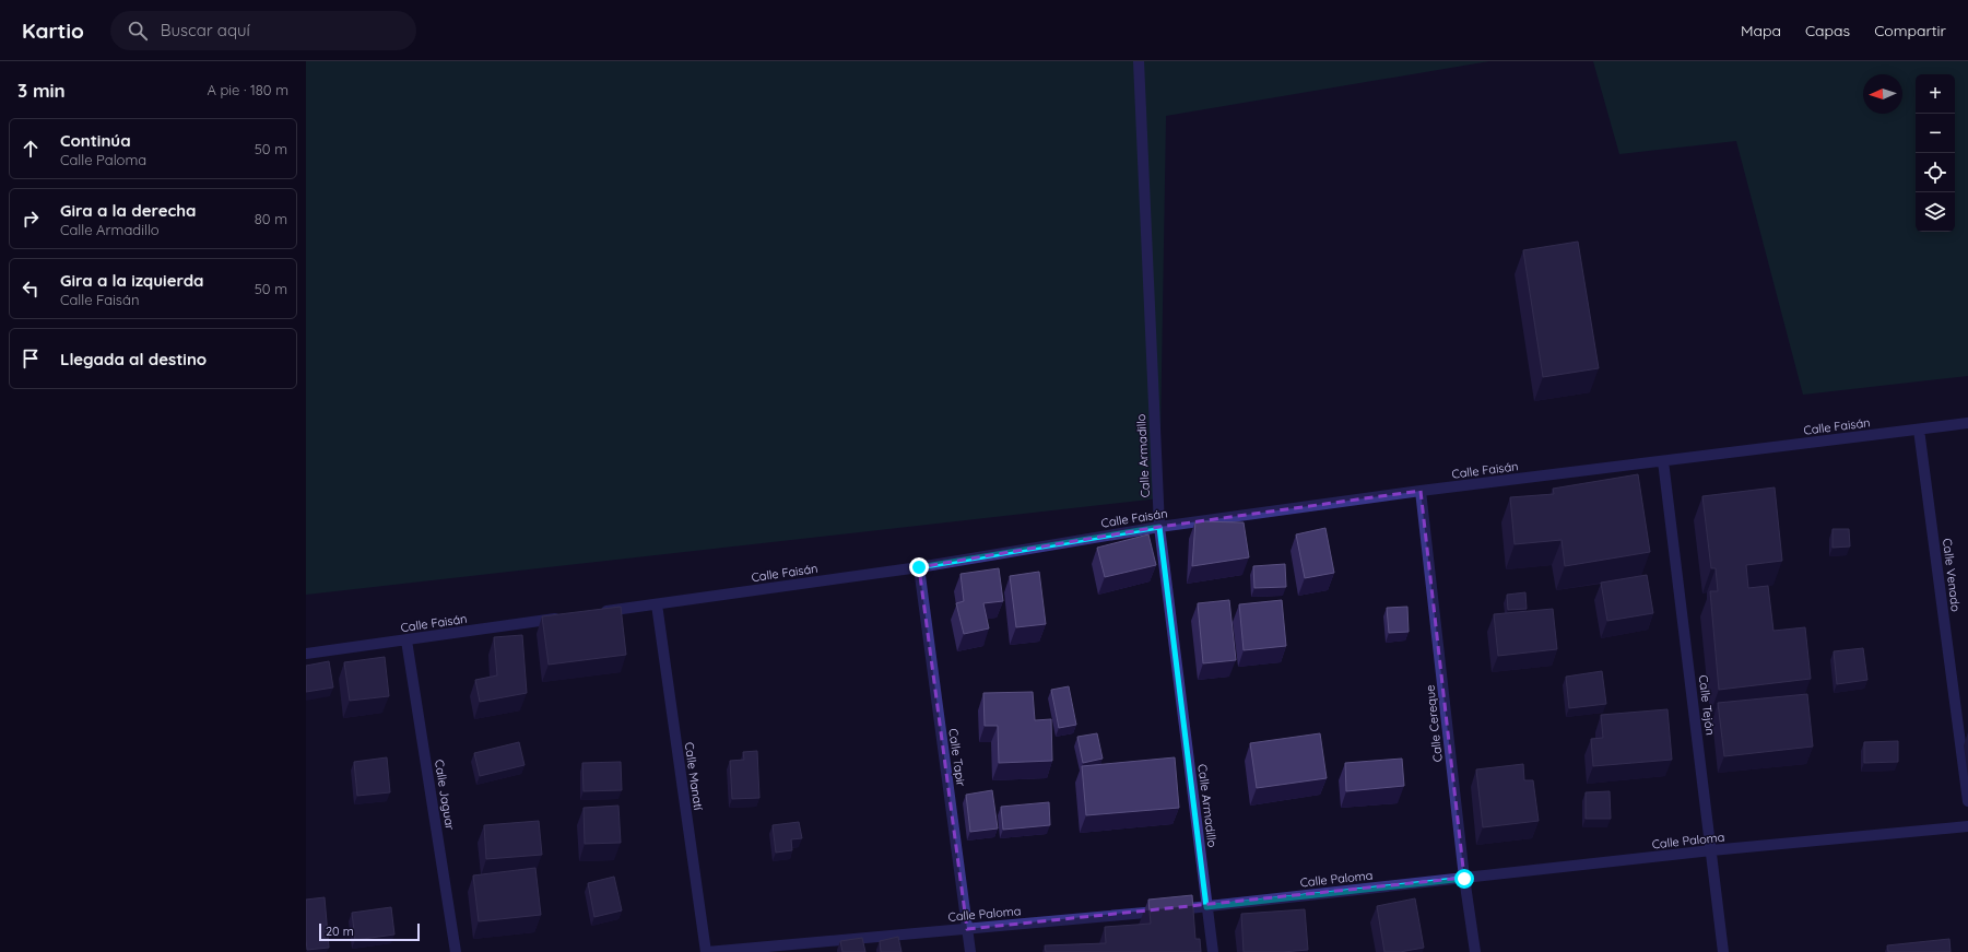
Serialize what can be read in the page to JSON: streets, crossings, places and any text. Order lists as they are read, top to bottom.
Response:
{
  "streets": {
    "street": [
      "Calle Faisán",
      "Calle Armadillo",
      "Calle Venado",
      "Calle Tejón",
      "Calle Cereque",
      "Calle Tapir",
      "Calle Manatí",
      "Calle Jaguar",
      "Calle Paloma"
    ]
  },
  "crossings": [
    ["Calle Faisán", "Calle Armadillo"],
    ["Calle Faisán", "Calle Venado"],
    ["Calle Faisán", "Calle Tejón"],
    ["Calle Faisán", "Calle Cereque"],
    ["Calle Faisán", "Calle Tapir"],
    ["Calle Faisán", "Calle Manatí"],
    ["Calle Faisán", "Calle Jaguar"],
    ["Calle Armadillo", "Calle Paloma"],
    ["Calle Tejón", "Calle Paloma"],
    ["Calle Cereque", "Calle Paloma"],
    ["Calle Tapir", "Calle Paloma"],
    ["Calle Manatí", "Calle Paloma"]
  ],
  "scale_bar": "20 m",
  "north": "left",
  "page": {
    "header": "Kartio",
    "search": "Buscar aquí",
    "nav": ["Mapa", "Capas", "Compartir"],
    "heading": ["3 min", "A pie · 180 m"],
    "map_buttons": ["+", "−"],
    "list": [
      ["Continúa", "Calle Paloma", "50 m"],
      ["Gira a la derecha", "Calle Armadillo", "80 m"],
      ["Gira a la izquierda", "Calle Faisán", "50 m"],
      "Llegada al destino"
    ],
    "scale": "20 m"
  }
}
